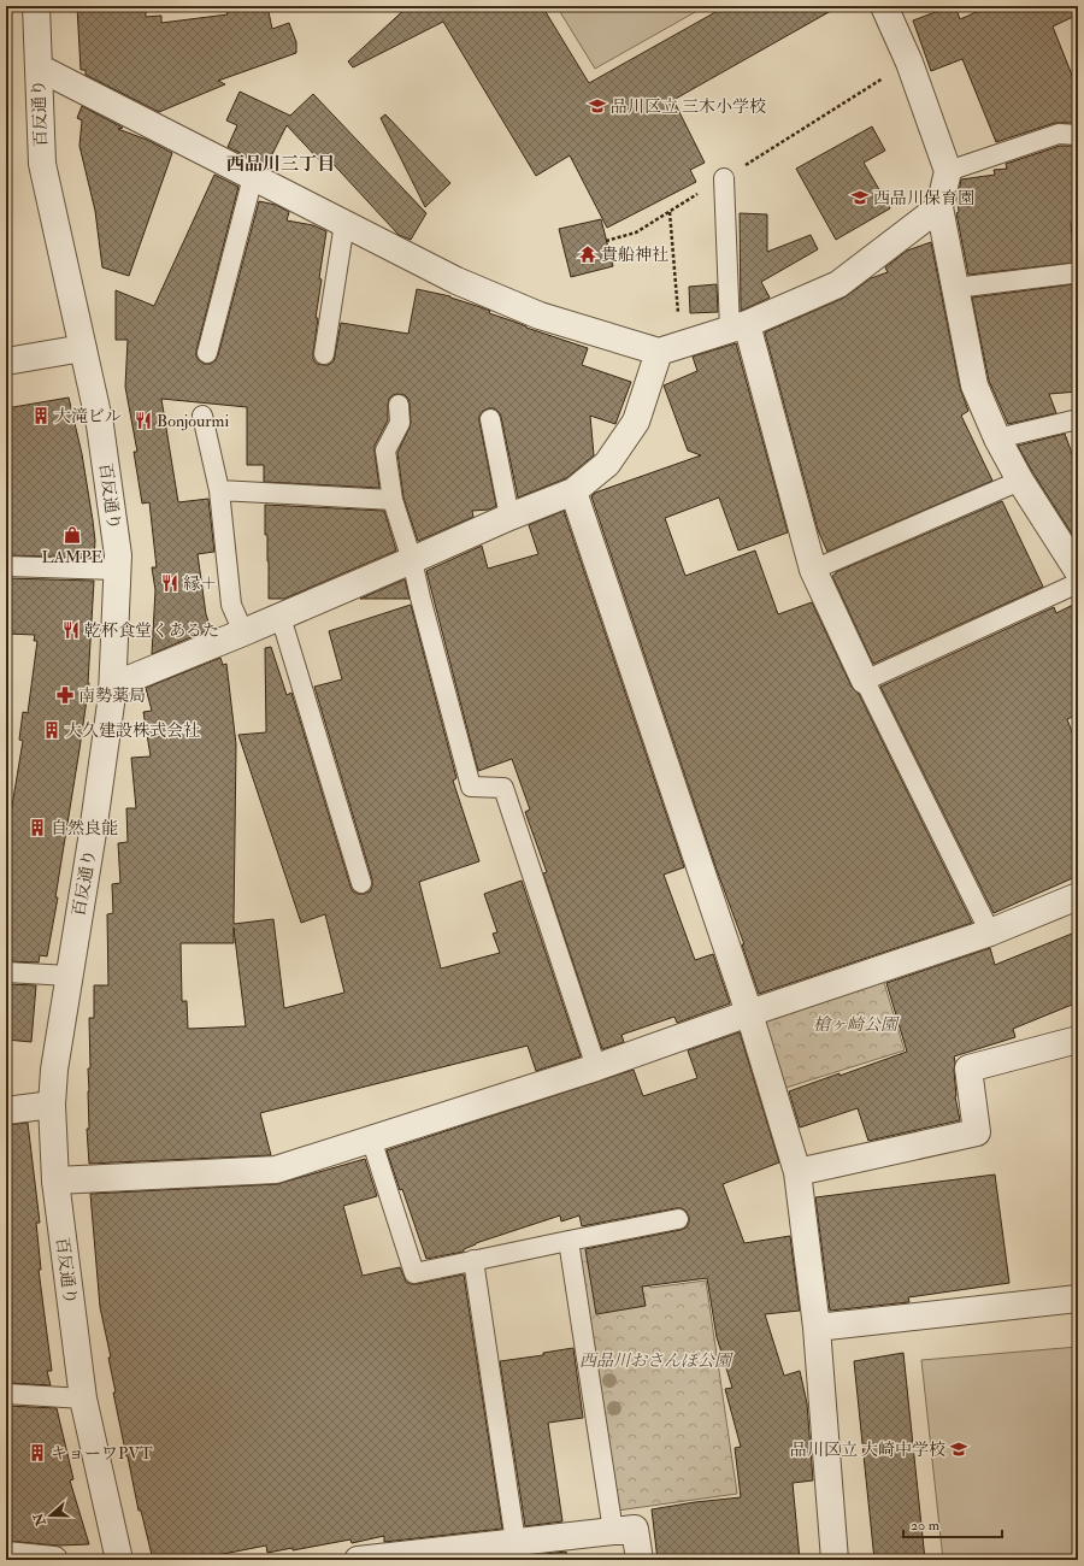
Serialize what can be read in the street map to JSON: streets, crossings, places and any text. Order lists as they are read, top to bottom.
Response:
{
  "streets": {
    "street": ["百反通り"]
  },
  "districts": ["西品川三丁目"],
  "parks": ["槍ヶ崎公園", "西品川おさんぽ公園"],
  "places": {
    "school or university": ["品川区立 三木小学校", "西品川保育園", "品川区立 大崎中学校"],
    "temple": ["貴船神社"],
    "building": [
      "大滝ビル",
      "大久建設株式会社",
      "自然良能",
      "キョーワPVT"
    ],
    "restaurant": ["Bonjourmi", "縁＋", "乾杯食堂くあるた"],
    "shop": ["LAMPE"],
    "pharmacy": ["南勢薬局"]
  },
  "scale_bar": "20 m",
  "north": "left"
}
